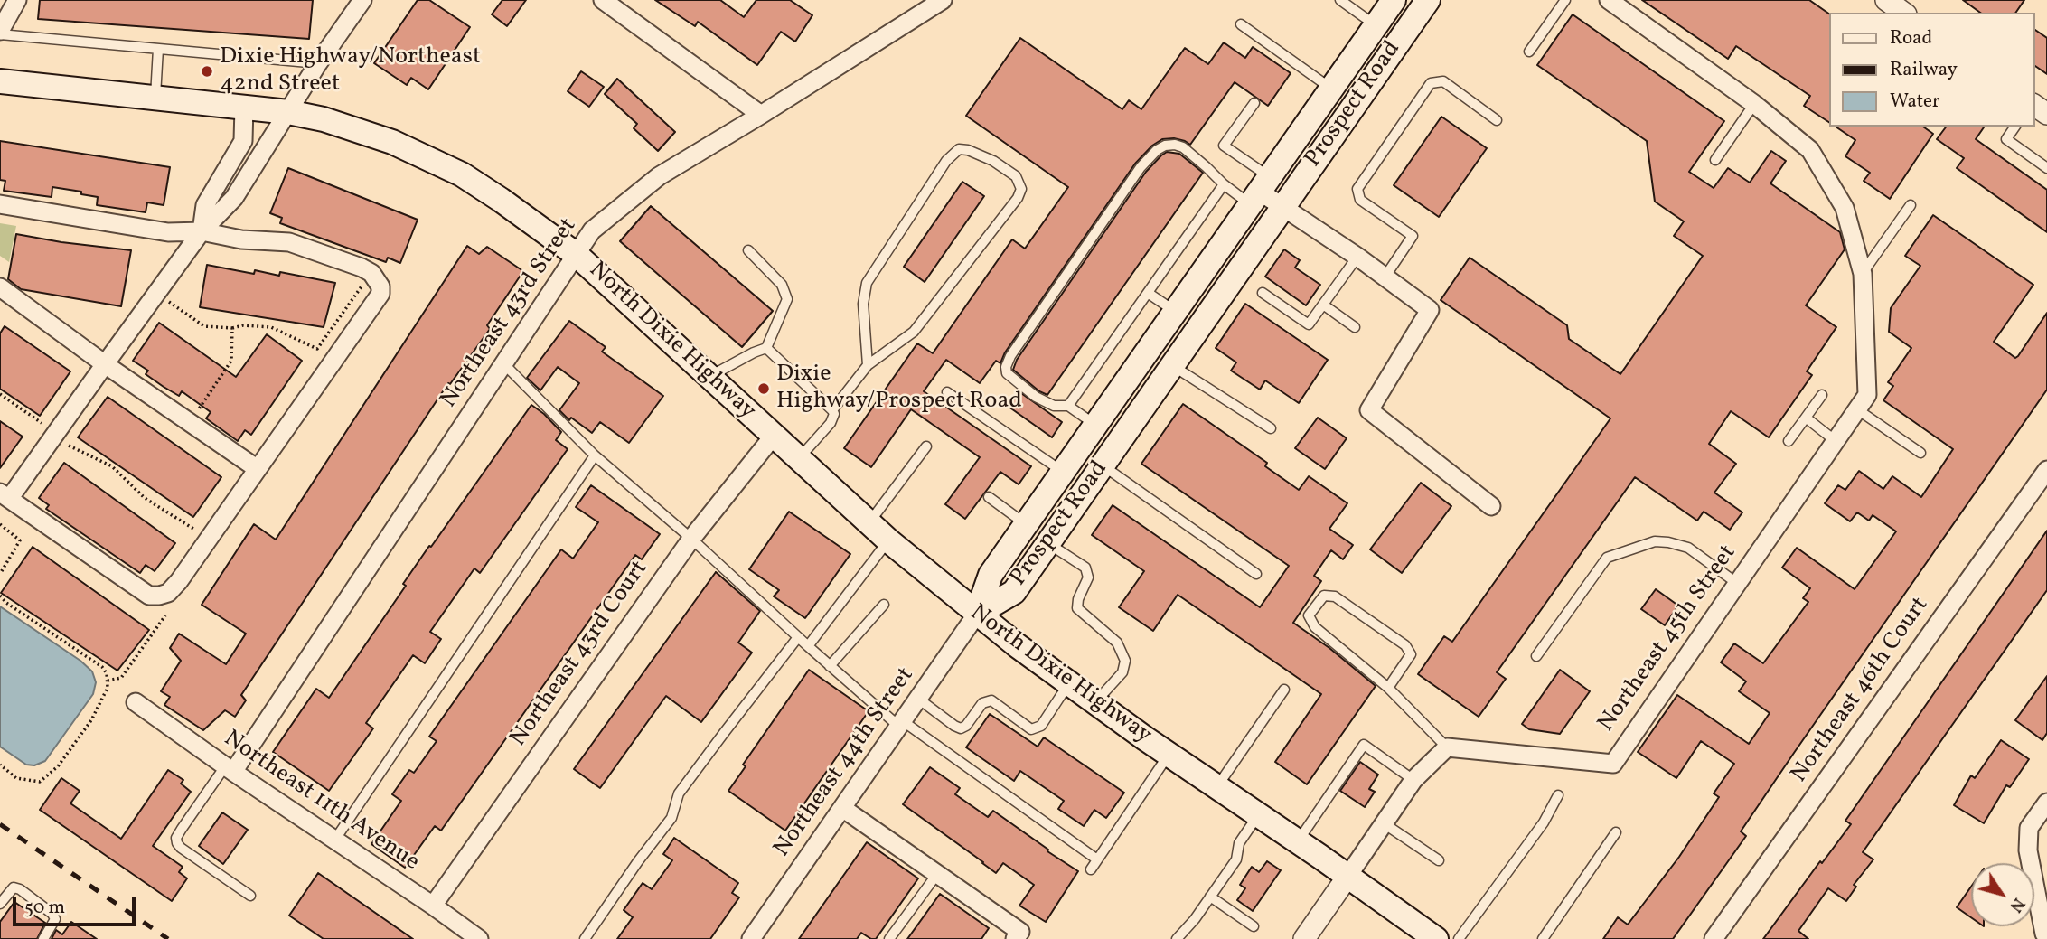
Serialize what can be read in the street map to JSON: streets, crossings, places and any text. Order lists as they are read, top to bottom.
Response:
{
  "streets": {
    "main road": ["Prospect Road", "North Dixie Highway"],
    "street": [
      "Northeast 43rd Street",
      "Northeast 45th Street",
      "Northeast 43rd Court",
      "Northeast 46th Court",
      "Northeast 44th Street",
      "Northeast 11th Avenue"
    ]
  },
  "crossings": [
    ["Prospect Road", "North Dixie Highway"],
    ["Prospect Road", "Northeast 44th Street"],
    ["Northeast 43rd Street", "North Dixie Highway"],
    ["Northeast 43rd Street", "Northeast 11th Avenue"],
    ["North Dixie Highway", "Northeast 43rd Court"],
    ["North Dixie Highway", "Northeast 44th Street"],
    ["Northeast 43rd Court", "Northeast 11th Avenue"]
  ],
  "places": ["Dixie Highway/Northeast 42nd Street", "Dixie Highway/Prospect Road"],
  "legend": ["Road", "Railway", "Water"],
  "scale_bar": "50 m",
  "north": "bottom right"
}
